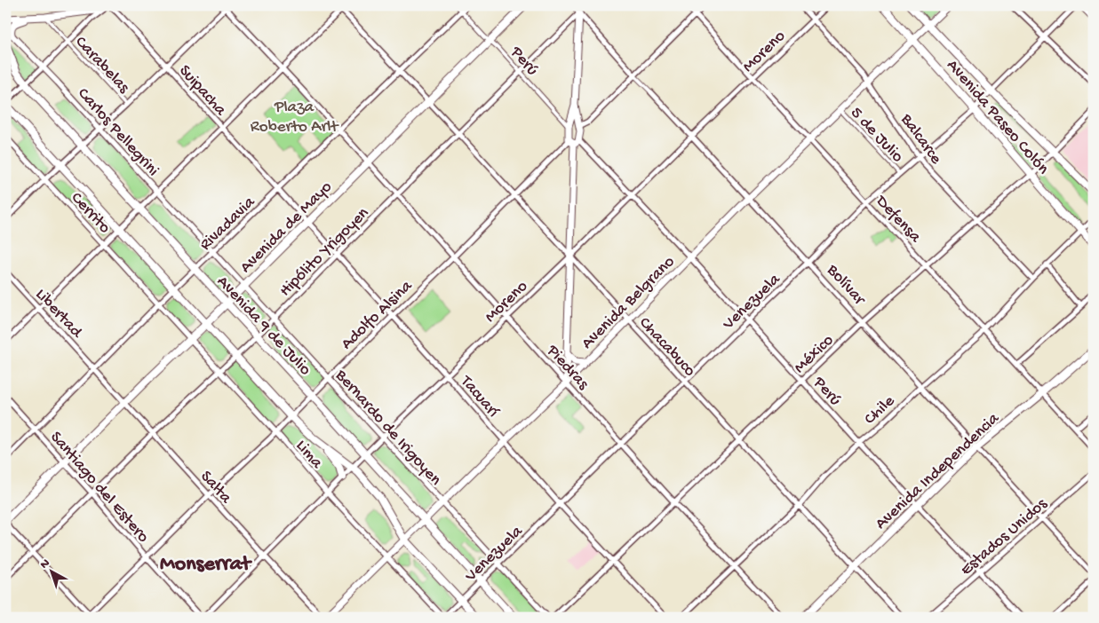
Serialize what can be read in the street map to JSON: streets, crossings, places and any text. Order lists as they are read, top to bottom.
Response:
{
  "streets": {
    "main road": [
      "Avenida Paseo Colón",
      "Avenida de Mayo",
      "Bolívar",
      "Avenida Belgrano",
      "Avenida 9 de Julio",
      "Avenida Independencia"
    ],
    "street": [
      "Moreno",
      "Perú",
      "Carabelas",
      "Suipacha",
      "Carlos Pellegrini",
      "5 de Julio",
      "Balcarce",
      "Cerrito",
      "Defensa",
      "Rivadavia",
      "Hipólito Yrigoyen",
      "Venezuela",
      "Libertad",
      "Adolfo Alsina",
      "Chacabuco",
      "México",
      "Piedras",
      "Tacuarí",
      "Chile",
      "Bernardo de Irigoyen",
      "Lima",
      "Santiago del Estero",
      "Salta",
      "Estados Unidos"
    ]
  },
  "crossings": [
    ["Moreno", "Perú"],
    ["Moreno", "Balcarce"],
    ["Moreno", "Defensa"],
    ["Moreno", "Bolívar"],
    ["Moreno", "Avenida 9 de Julio"],
    ["Moreno", "Chacabuco"],
    ["Moreno", "Piedras"],
    ["Moreno", "Tacuarí"],
    ["Moreno", "Bernardo de Irigoyen"],
    ["Moreno", "Lima"],
    ["Moreno", "Santiago del Estero"],
    ["Moreno", "Salta"],
    ["Perú", "Rivadavia"],
    ["Perú", "Avenida de Mayo"],
    ["Perú", "Hipólito Yrigoyen"],
    ["Perú", "Venezuela"],
    ["Perú", "Avenida Belgrano"],
    ["Perú", "Adolfo Alsina"],
    ["Perú", "México"],
    ["Perú", "Chile"],
    ["Perú", "Avenida Independencia"],
    ["Perú", "Estados Unidos"],
    ["Suipacha", "Rivadavia"],
    ["Suipacha", "Tacuarí"],
    ["Avenida Paseo Colón", "Venezuela"],
    ["Avenida Paseo Colón", "Avenida Belgrano"],
    ["Avenida Paseo Colón", "México"],
    ["Avenida Paseo Colón", "Chile"],
    ["Carlos Pellegrini", "Rivadavia"],
    ["Carlos Pellegrini", "Bernardo de Irigoyen"],
    ["5 de Julio", "Venezuela"],
    ["5 de Julio", "Avenida Belgrano"],
    ["Balcarce", "Venezuela"],
    ["Balcarce", "Avenida Belgrano"],
    ["Balcarce", "México"],
    ["Balcarce", "Chile"],
    ["Cerrito", "Rivadavia"],
    ["Cerrito", "Lima"],
    ["Defensa", "Venezuela"],
    ["Defensa", "Avenida Belgrano"],
    ["Defensa", "México"],
    ["Defensa", "Chile"],
    ["Defensa", "Avenida Independencia"],
    ["Rivadavia", "Libertad"],
    ["Rivadavia", "Avenida 9 de Julio"],
    ["Rivadavia", "Chacabuco"],
    ["Rivadavia", "Piedras"],
    ["Rivadavia", "Tacuarí"],
    ["Rivadavia", "Bernardo de Irigoyen"],
    ["Rivadavia", "Lima"],
    ["Rivadavia", "Santiago del Estero"],
    ["Rivadavia", "Salta"],
    ["Avenida de Mayo", "Avenida 9 de Julio"],
    ["Avenida de Mayo", "Chacabuco"],
    ["Avenida de Mayo", "Piedras"],
    ["Avenida de Mayo", "Tacuarí"],
    ["Avenida de Mayo", "Bernardo de Irigoyen"],
    ["Avenida de Mayo", "Lima"],
    ["Avenida de Mayo", "Santiago del Estero"],
    ["Avenida de Mayo", "Salta"],
    ["Hipólito Yrigoyen", "Bolívar"],
    ["Hipólito Yrigoyen", "Avenida 9 de Julio"],
    ["Hipólito Yrigoyen", "Chacabuco"],
    ["Hipólito Yrigoyen", "Piedras"],
    ["Hipólito Yrigoyen", "Tacuarí"],
    ["Hipólito Yrigoyen", "Bernardo de Irigoyen"],
    ["Hipólito Yrigoyen", "Lima"],
    ["Hipólito Yrigoyen", "Santiago del Estero"],
    ["Hipólito Yrigoyen", "Salta"],
    ["Bolívar", "Venezuela"],
    ["Bolívar", "Avenida Belgrano"],
    ["Bolívar", "México"],
    ["Bolívar", "Chile"],
    ["Bolívar", "Avenida Independencia"],
    ["Bolívar", "Estados Unidos"],
    ["Venezuela", "Avenida 9 de Julio"],
    ["Venezuela", "Chacabuco"],
    ["Venezuela", "Piedras"],
    ["Venezuela", "Tacuarí"],
    ["Venezuela", "Bernardo de Irigoyen"],
    ["Venezuela", "Lima"],
    ["Avenida Belgrano", "Avenida 9 de Julio"],
    ["Avenida Belgrano", "Chacabuco"],
    ["Avenida Belgrano", "Piedras"],
    ["Avenida Belgrano", "Tacuarí"],
    ["Avenida Belgrano", "Bernardo de Irigoyen"],
    ["Avenida Belgrano", "Lima"],
    ["Avenida Belgrano", "Salta"],
    ["Libertad", "Salta"],
    ["Adolfo Alsina", "Avenida 9 de Julio"],
    ["Adolfo Alsina", "Chacabuco"],
    ["Adolfo Alsina", "Piedras"],
    ["Adolfo Alsina", "Tacuarí"],
    ["Adolfo Alsina", "Bernardo de Irigoyen"],
    ["Adolfo Alsina", "Lima"],
    ["Adolfo Alsina", "Santiago del Estero"],
    ["Adolfo Alsina", "Salta"],
    ["Chacabuco", "México"],
    ["Chacabuco", "Chile"],
    ["Chacabuco", "Avenida Independencia"],
    ["México", "Piedras"],
    ["México", "Tacuarí"],
    ["Piedras", "Chile"]
  ],
  "districts": ["Monserrat"],
  "parks": ["Plaza Roberto Arlt"],
  "north": "top left"
}
